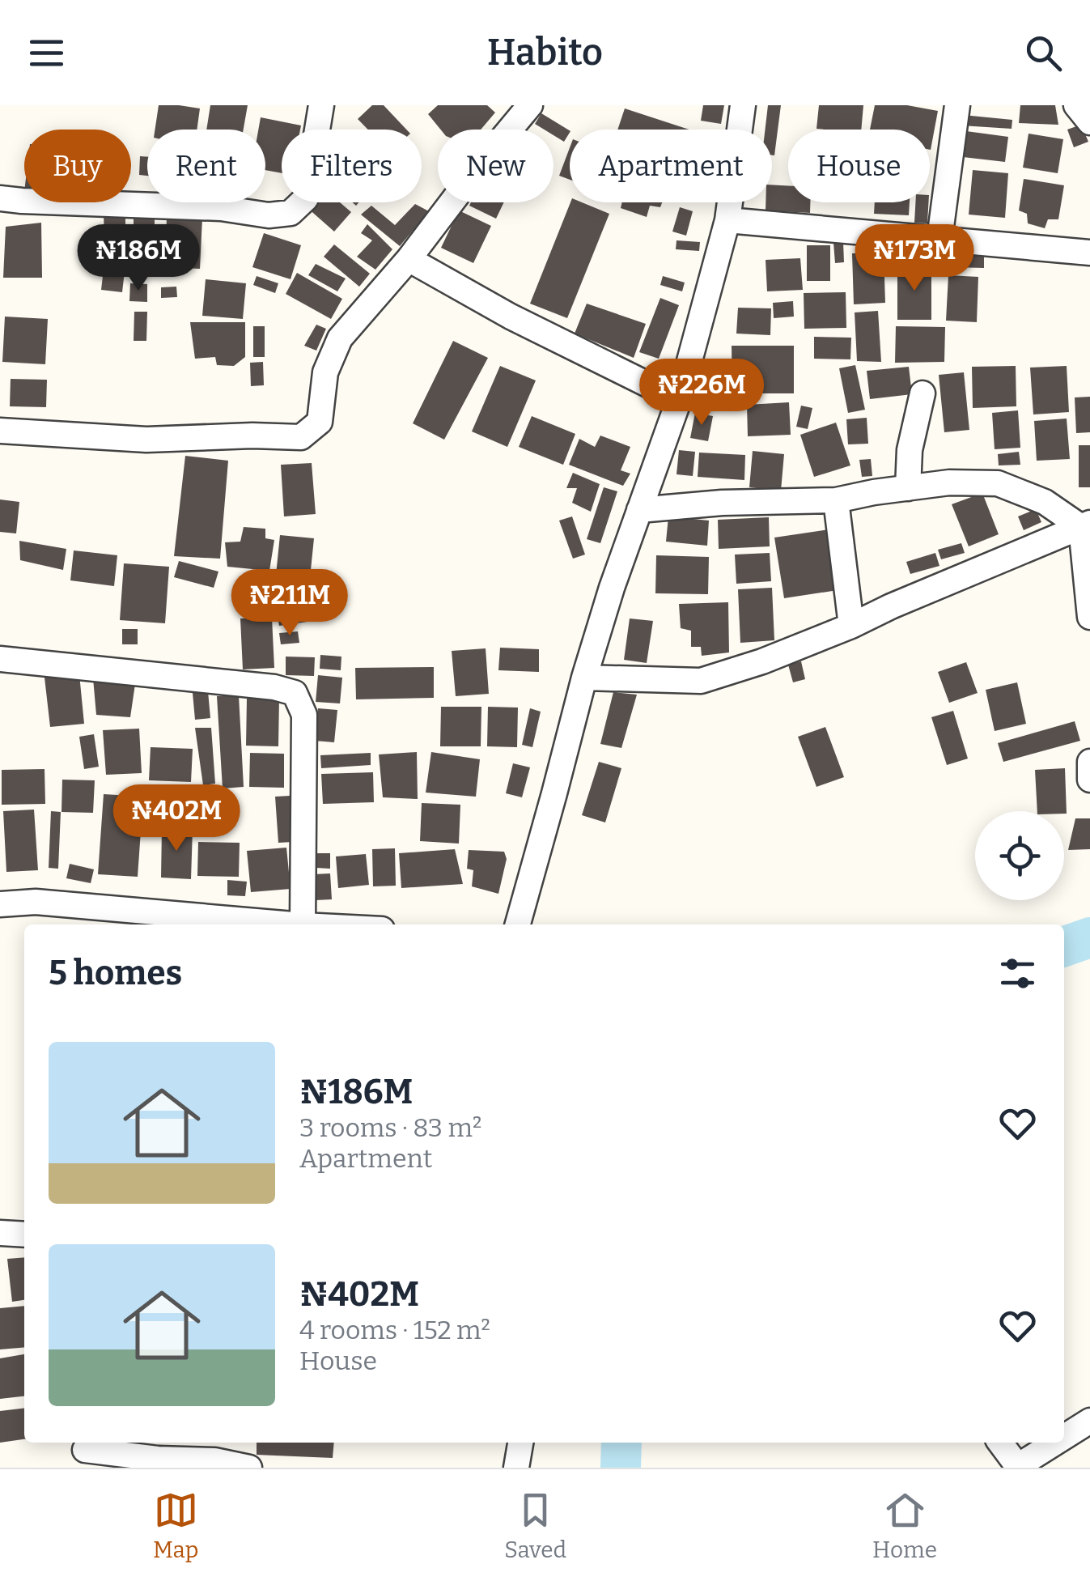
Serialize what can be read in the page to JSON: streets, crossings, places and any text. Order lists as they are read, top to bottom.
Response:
{
  "page": {
    "header": "Habito",
    "chip": [
      "Buy",
      "Rent",
      "Filters",
      "New",
      "Apartment",
      "House"
    ],
    "price": [
      "₦186M",
      "₦173M",
      "₦226M",
      "₦211M",
      "₦402M"
    ],
    "heading": "5 homes",
    "list": [
      {
        "name": "₦186M",
        "note": "3 rooms · 83 m² · Apartment"
      },
      {
        "name": "₦402M",
        "note": "4 rooms · 152 m² · House"
      }
    ],
    "tabs": ["Map", "Saved", "Home"]
  }
}
